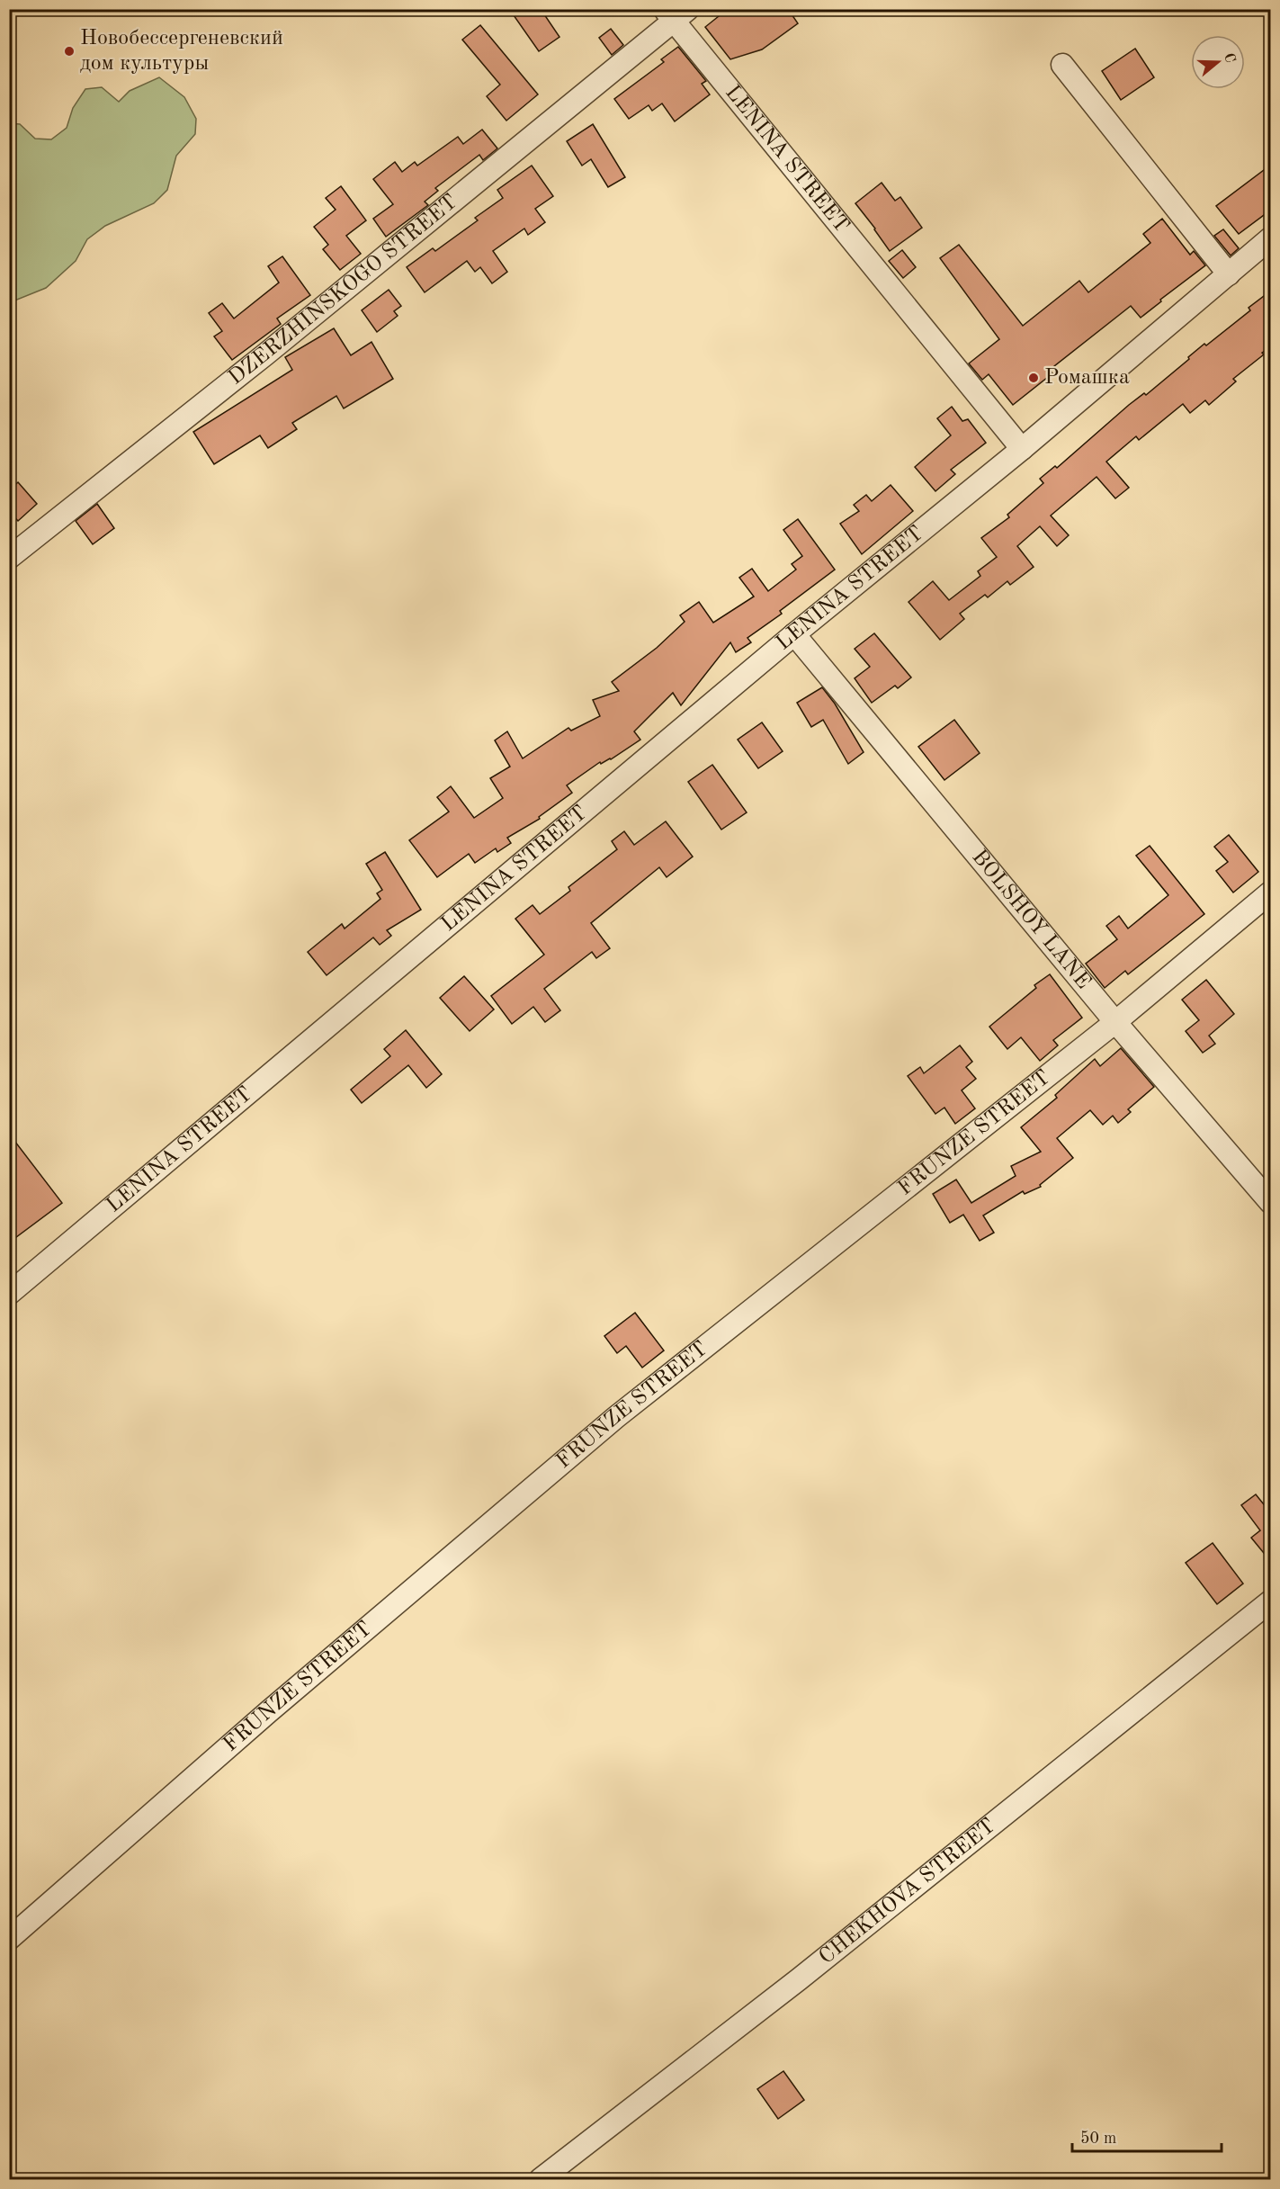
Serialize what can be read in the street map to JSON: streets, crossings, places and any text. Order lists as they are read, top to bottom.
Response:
{
  "streets": {
    "street": [
      "LENINA STREET",
      "DZERZHINSKOGO STREET",
      "BOLSHOY LANE",
      "FRUNZE STREET",
      "CHEKHOVA STREET"
    ]
  },
  "crossings": [
    ["LENINA STREET", "DZERZHINSKOGO STREET"],
    ["LENINA STREET", "BOLSHOY LANE"],
    ["BOLSHOY LANE", "FRUNZE STREET"]
  ],
  "places": ["Новобессергеневский дом культуры", "Ромашка"],
  "scale_bar": "50 m",
  "north": "right"
}
